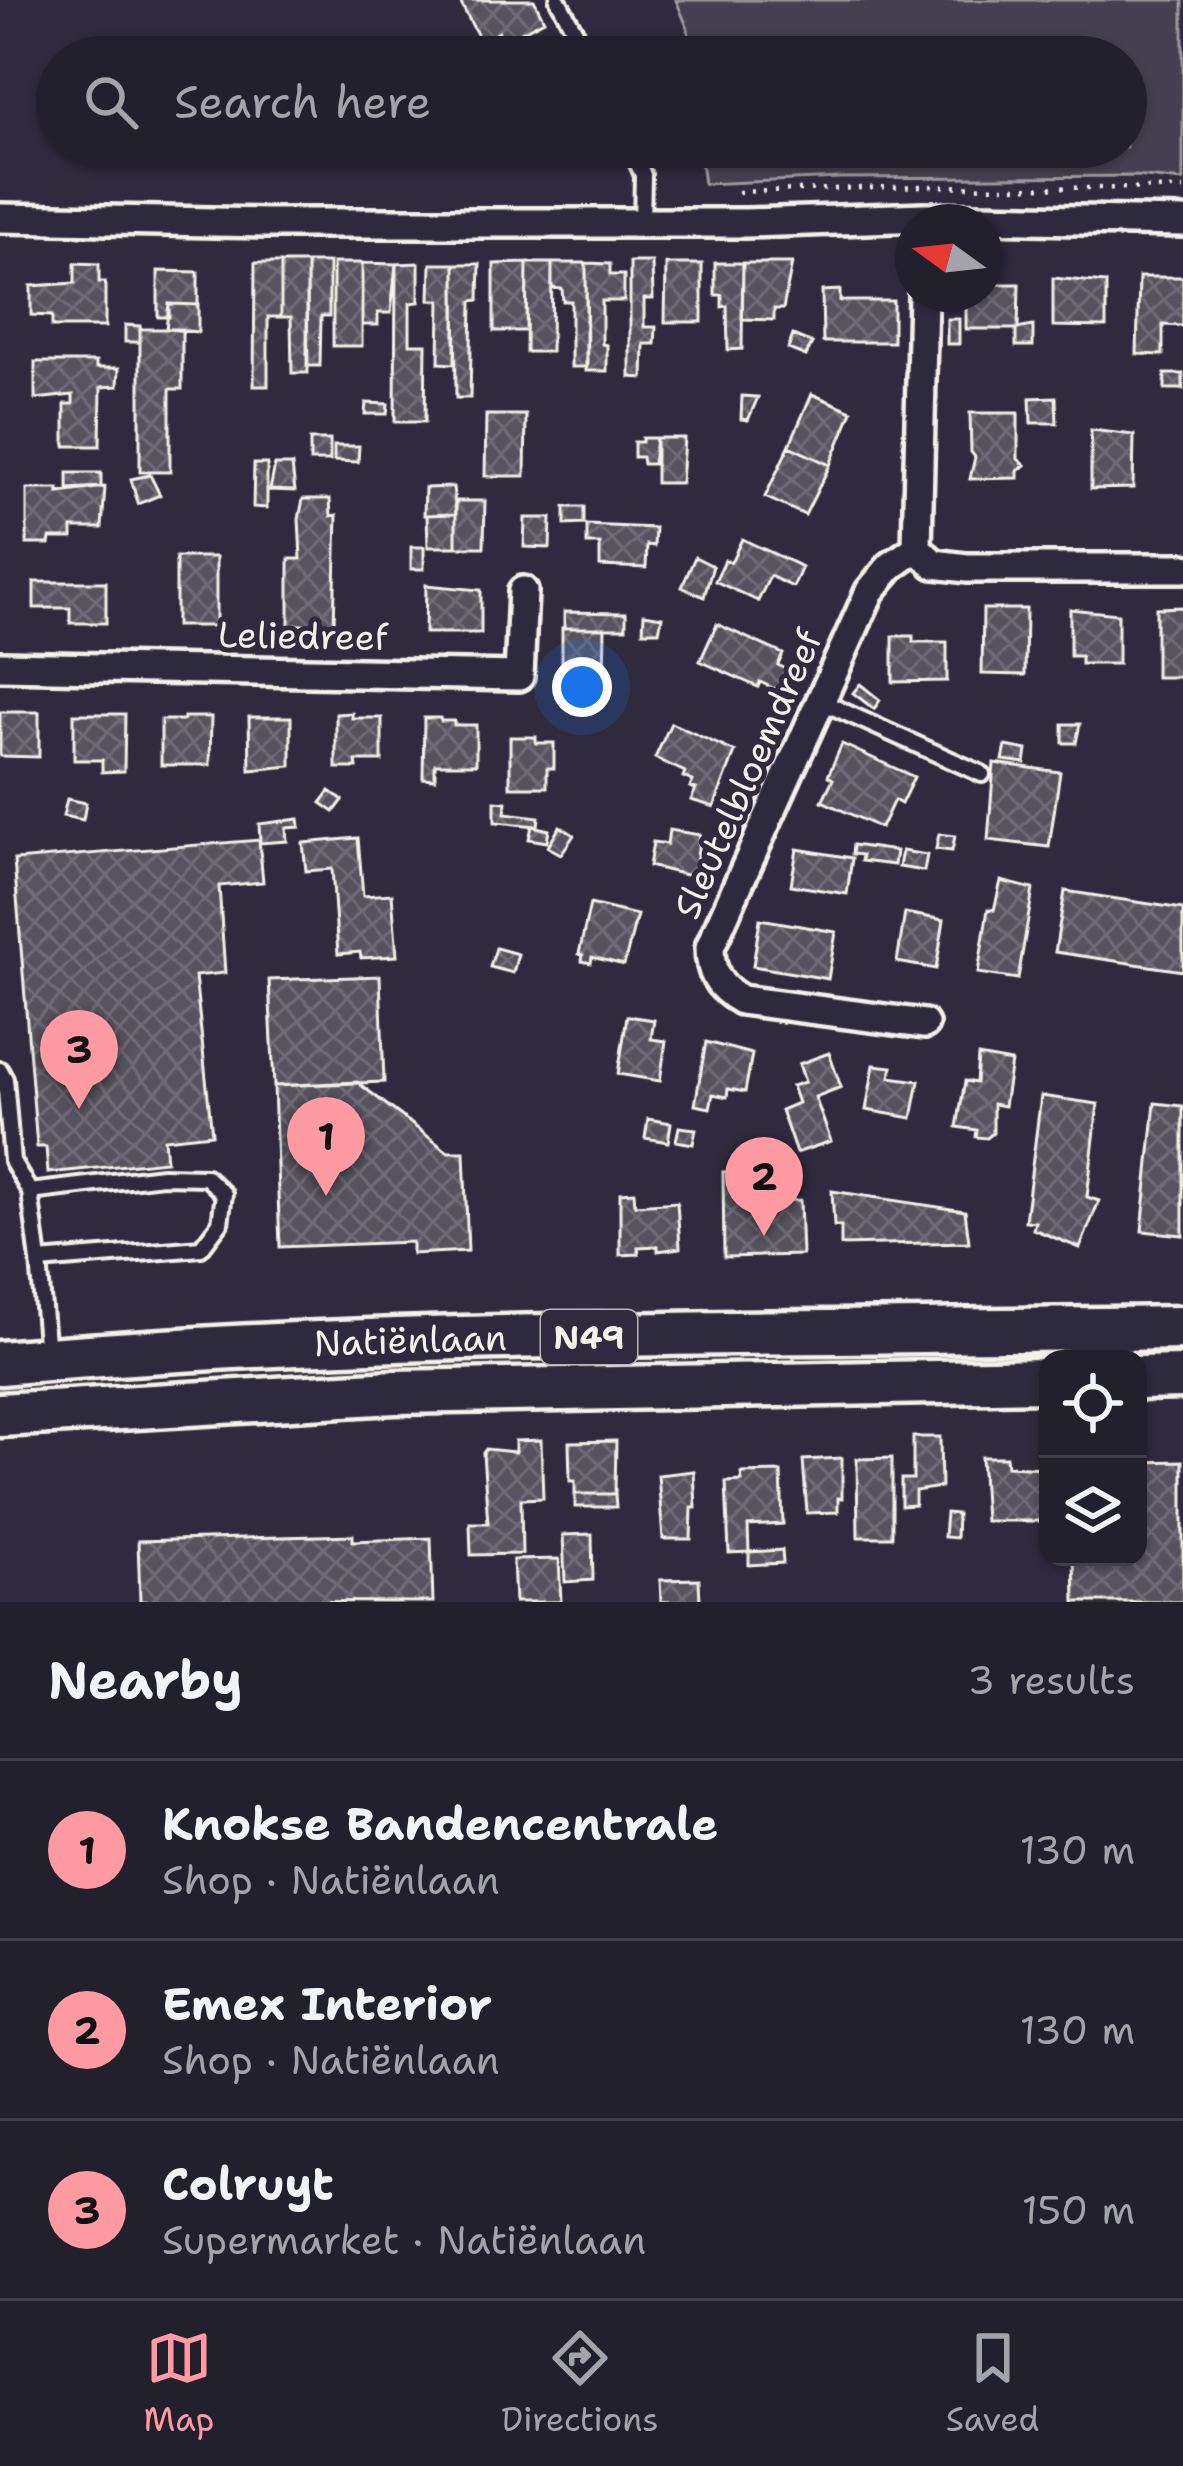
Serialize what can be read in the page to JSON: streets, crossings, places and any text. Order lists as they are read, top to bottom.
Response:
{
  "streets": {
    "main road": ["N49", "Natiënlaan"],
    "street": ["Leliedreef", "Sleutelbloemdreef"]
  },
  "north": "left",
  "page": {
    "search": "Search here",
    "pins": ["3", "1", "2"],
    "heading": ["Nearby", "3 results"],
    "list": [
      {
        "mark": "1",
        "name": "Knokse Bandencentrale",
        "note": "Shop · Natiënlaan",
        "value": "130 m"
      },
      {
        "mark": "2",
        "name": "Emex Interior",
        "note": "Shop · Natiënlaan",
        "value": "130 m"
      },
      {
        "mark": "3",
        "name": "Colruyt",
        "note": "Supermarket · Natiënlaan",
        "value": "150 m"
      }
    ],
    "nav": ["Map", "Directions", "Saved"]
  }
}
